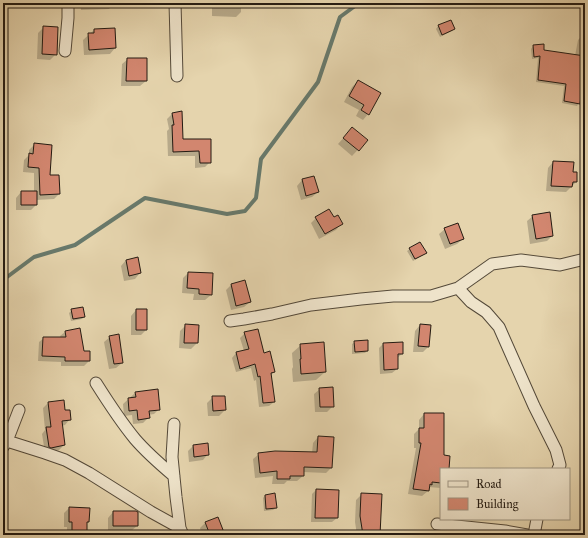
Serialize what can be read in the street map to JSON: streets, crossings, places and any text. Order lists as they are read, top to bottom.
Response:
{
  "legend": ["Road", "Building"]
}
